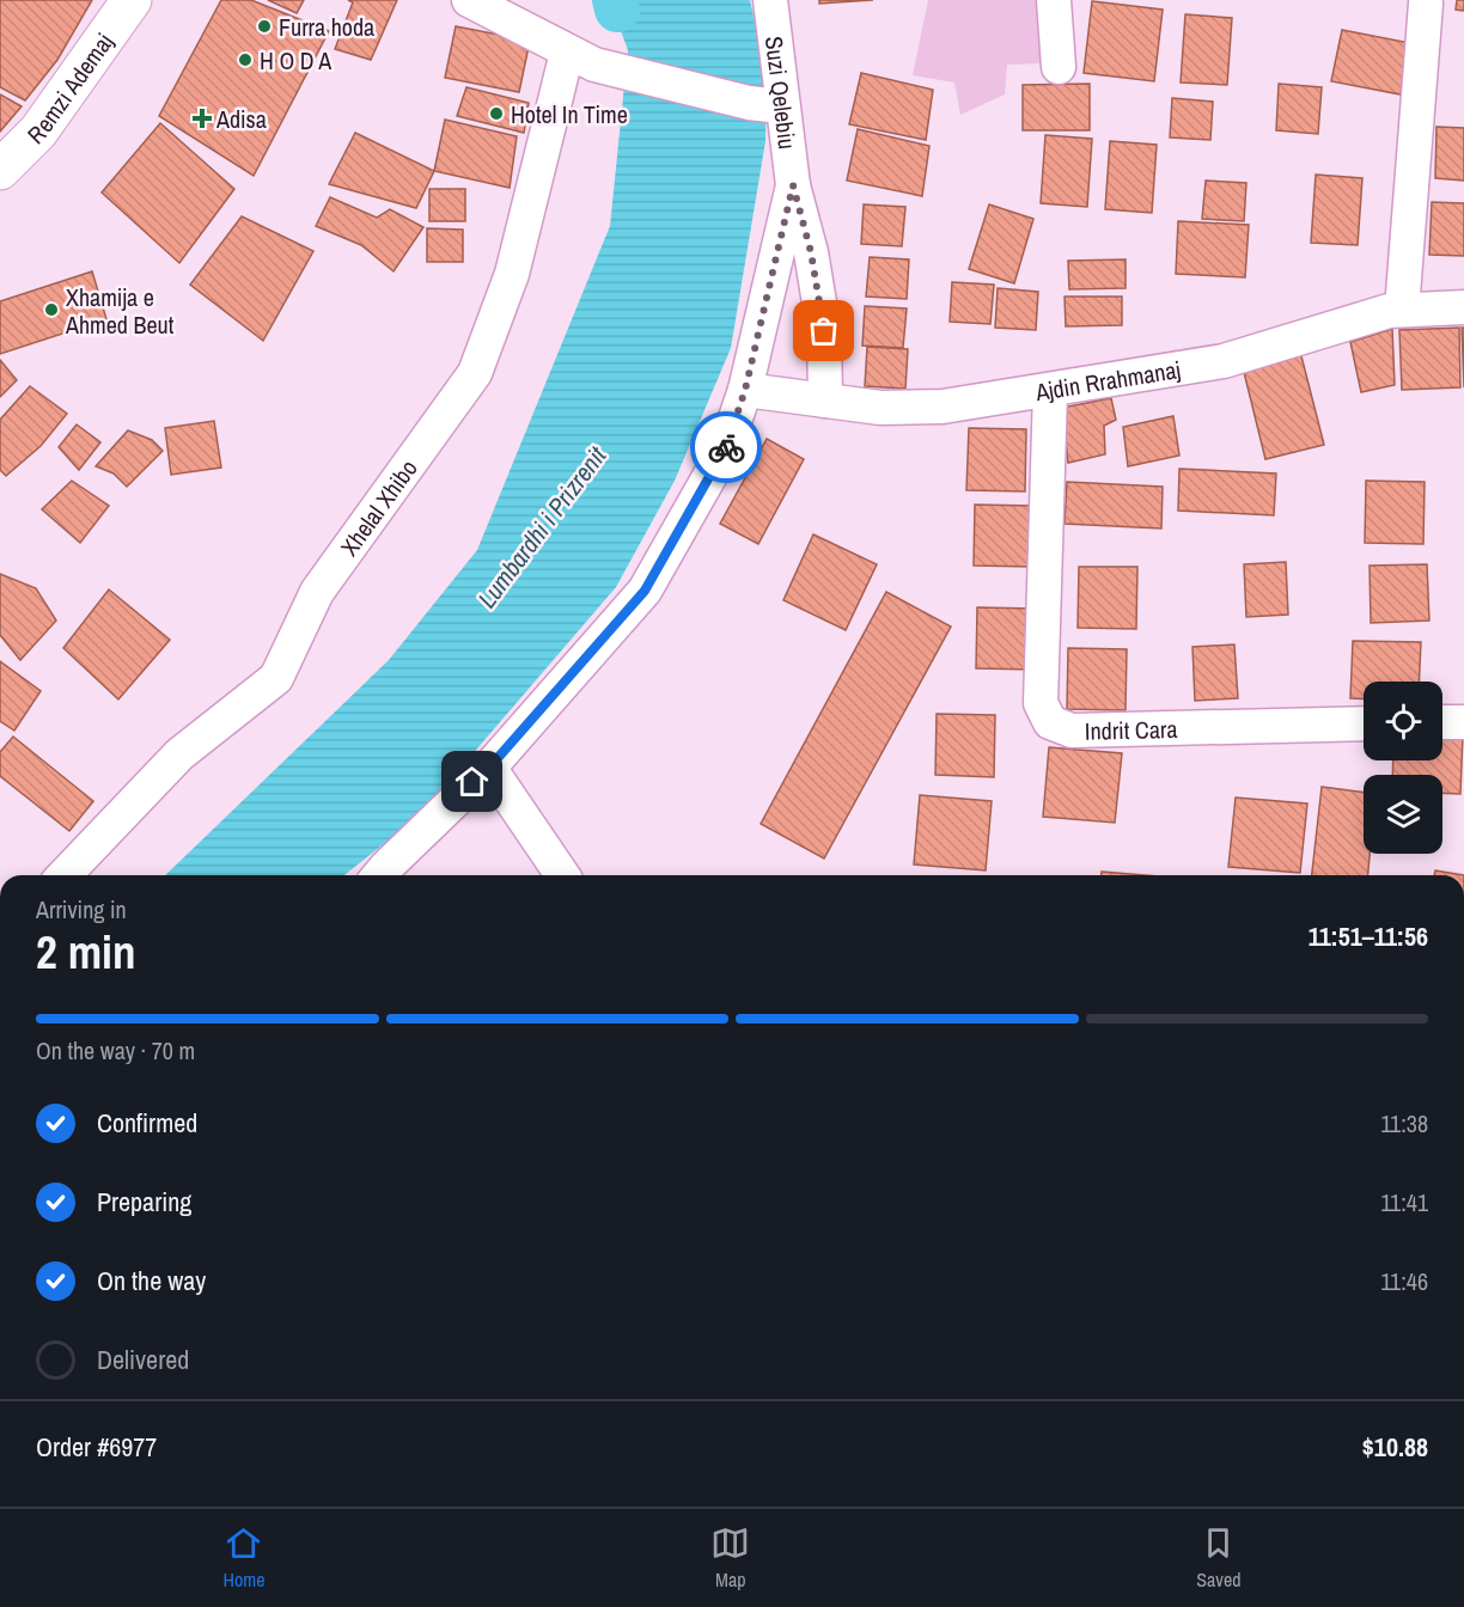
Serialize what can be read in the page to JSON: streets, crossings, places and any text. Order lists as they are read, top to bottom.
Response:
{
  "streets": {
    "main road": ["Remzi Ademaj"],
    "street": [
      "Suzi Qelebiu",
      "Ajdin Rrahmanaj",
      "Xhelal Xhibo",
      "Indrit Cara"
    ]
  },
  "crossings": [
    ["Suzi Qelebiu", "Ajdin Rrahmanaj"],
    ["Ajdin Rrahmanaj", "Indrit Cara"]
  ],
  "water": ["Lumbardhi i Prizrenit"],
  "places": {
    "other": [
      "Furra hoda",
      "H O D A",
      "Hotel In Time",
      "Xhamija e Ahmed Beut"
    ],
    "health": ["Adisa"]
  },
  "page": {
    "heading": ["2 min", "Arriving in", "11:51–11:56"],
    "panel": ["Order #6977", "$10.88"],
    "bar": "On the way · 70 m",
    "list": [
      ["Confirmed", "11:38"],
      ["Preparing", "11:41"],
      ["On the way", "11:46"],
      "Delivered"
    ],
    "tabs": ["Home", "Map", "Saved"]
  }
}
